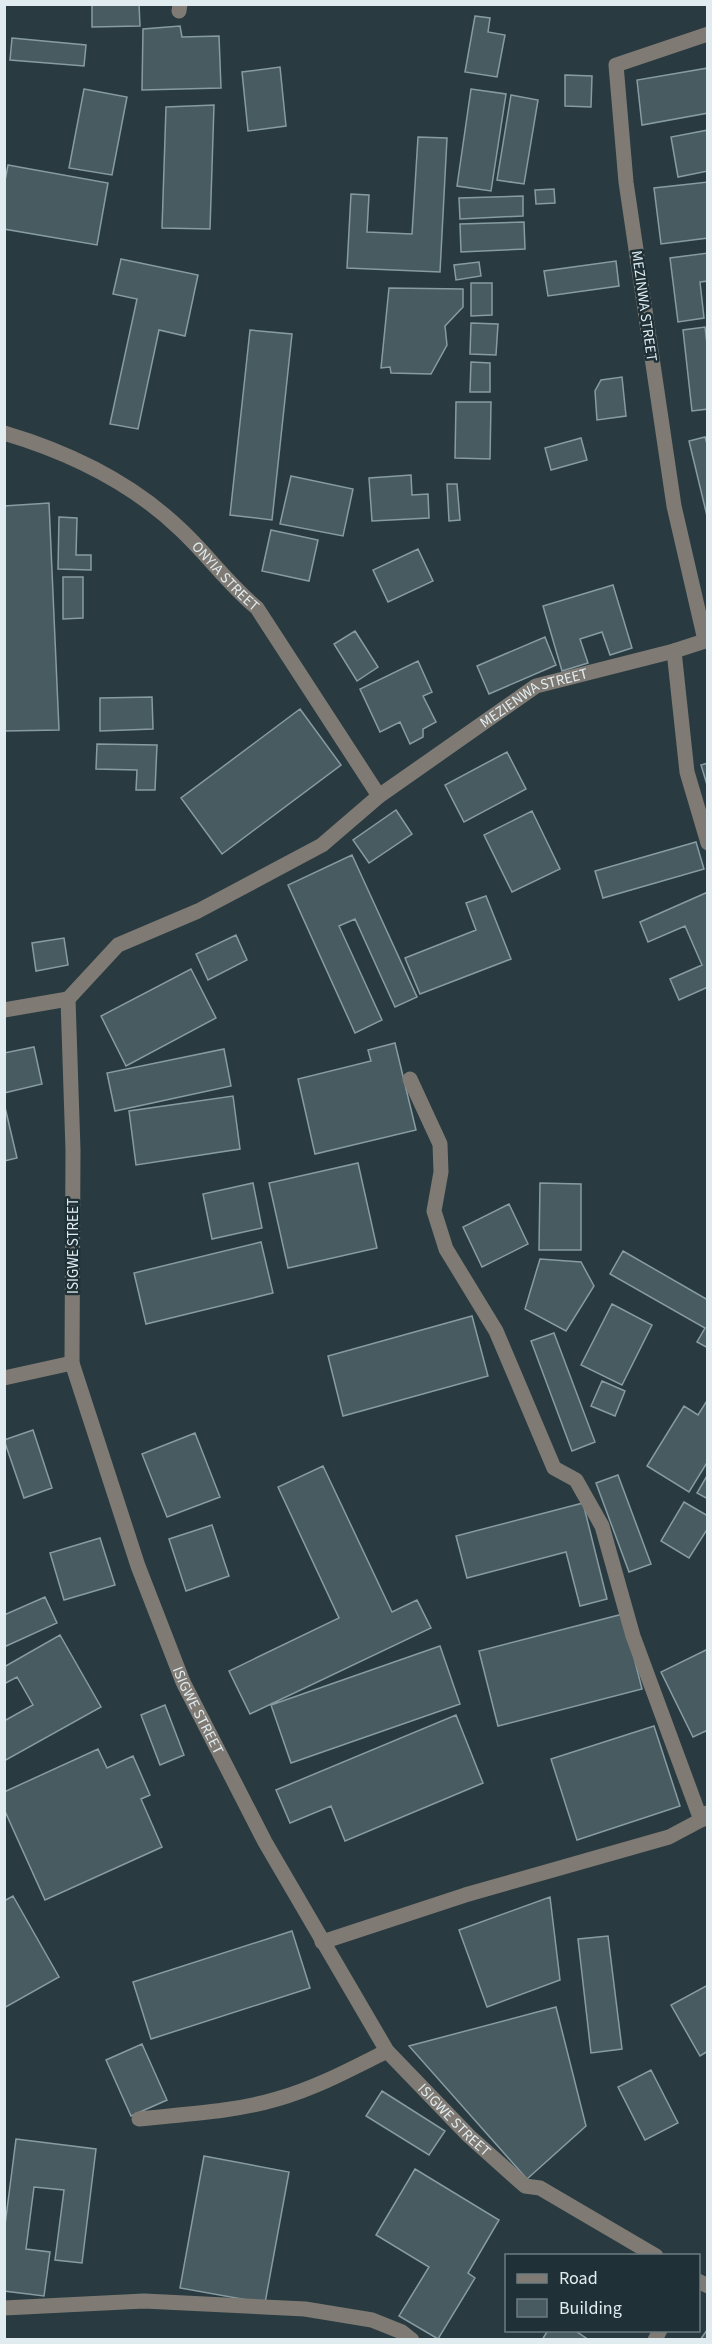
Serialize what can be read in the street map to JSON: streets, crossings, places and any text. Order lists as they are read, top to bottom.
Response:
{
  "streets": {
    "street": [
      "MEZINWA STREET",
      "ONYIA STREET",
      "MEZIENWA STREET",
      "ISIGWE STREET"
    ]
  },
  "crossings": [
    ["MEZINWA STREET", "MEZIENWA STREET"],
    ["ONYIA STREET", "MEZIENWA STREET"],
    ["MEZIENWA STREET", "ISIGWE STREET"]
  ],
  "legend": ["Road", "Building"]
}
